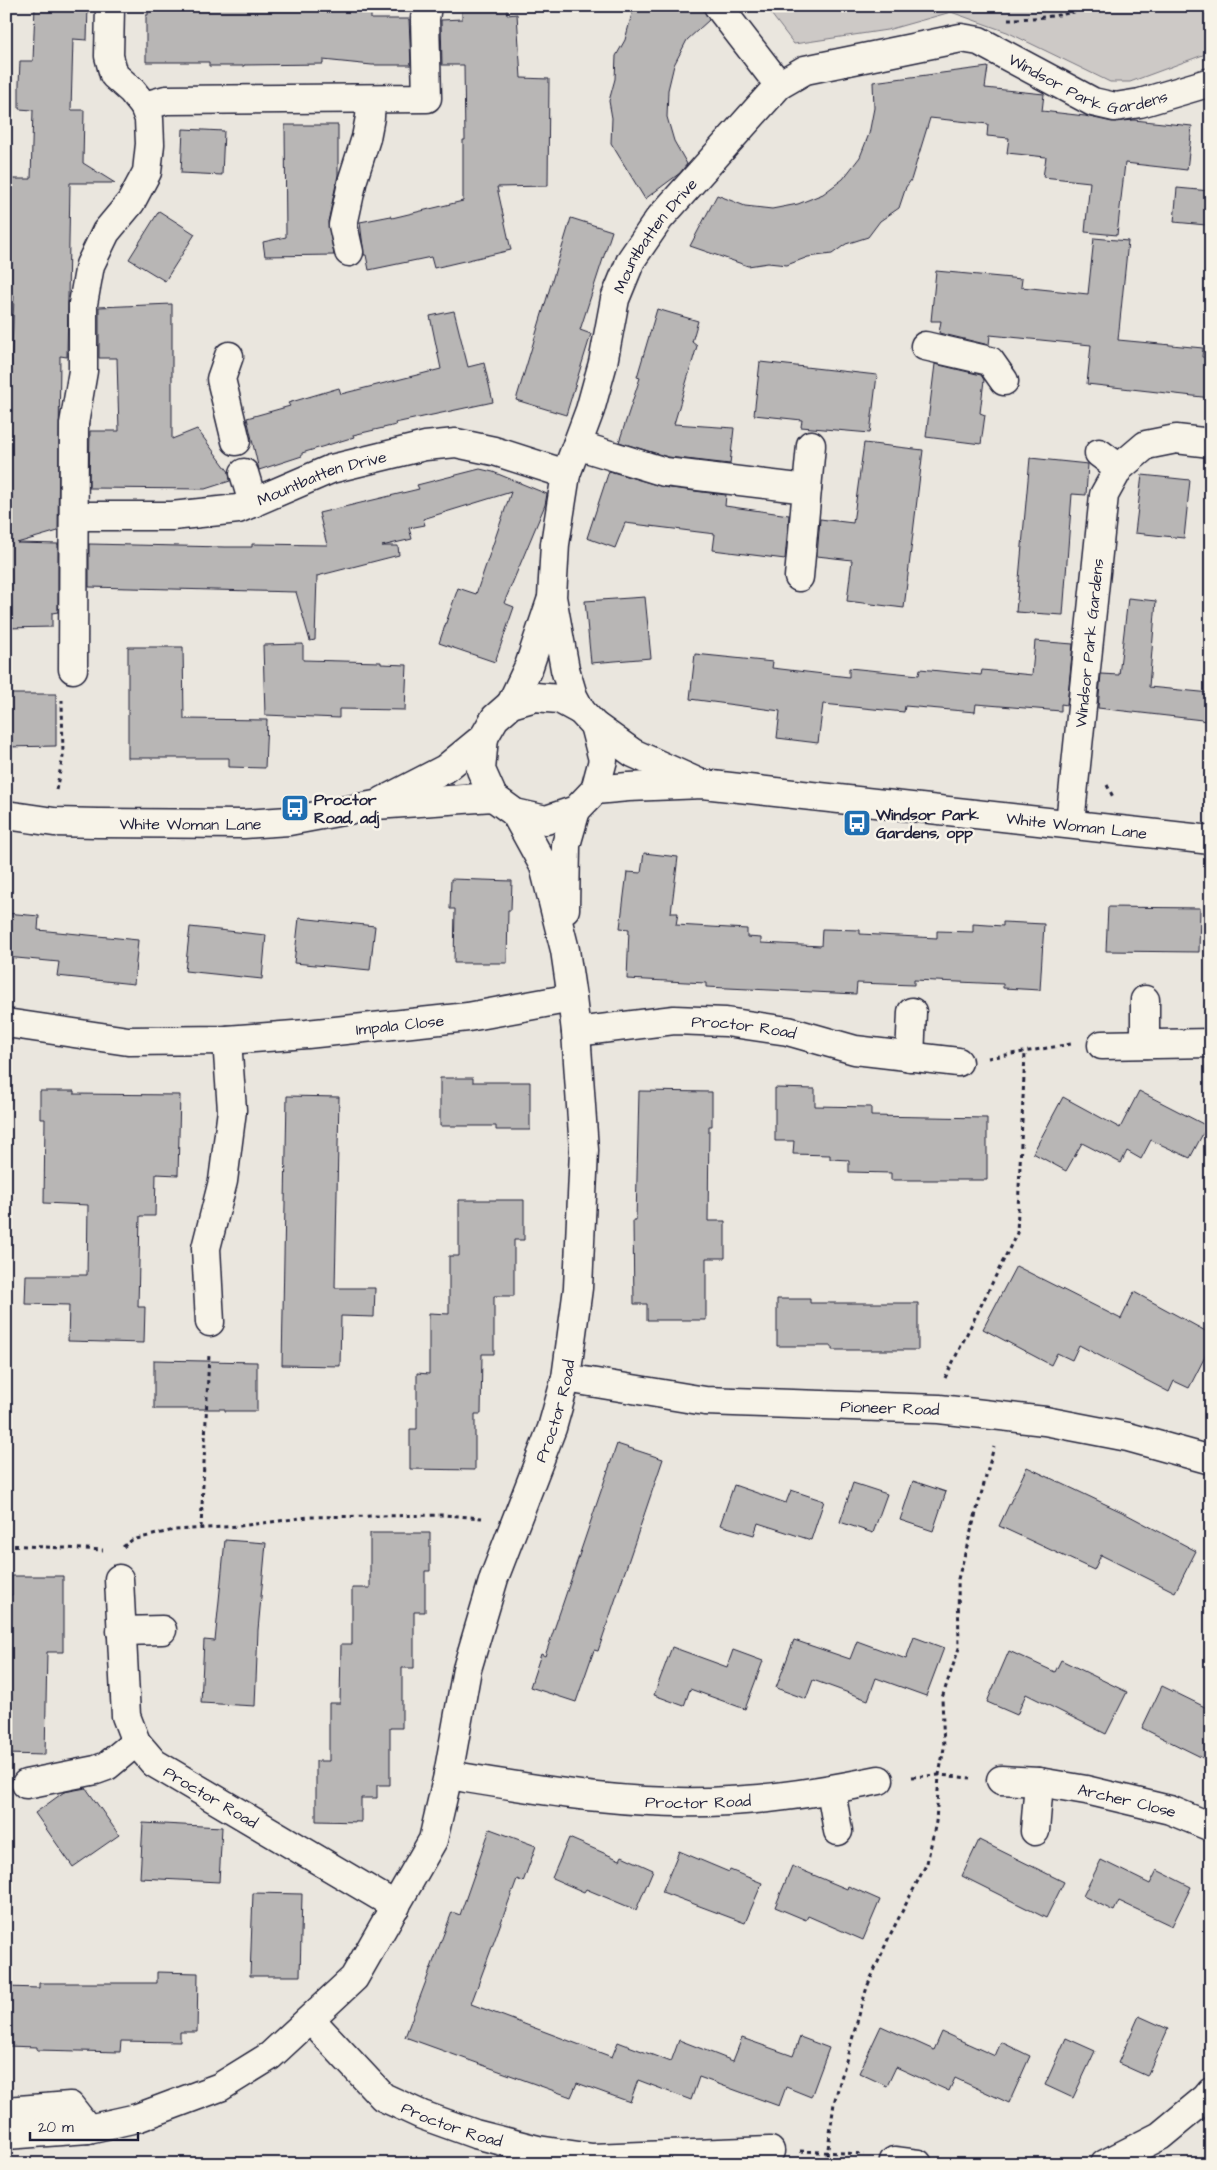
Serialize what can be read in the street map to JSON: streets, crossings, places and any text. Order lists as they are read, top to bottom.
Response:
{
  "streets": {
    "street": [
      "Windsor Park Gardens",
      "Mountbatten Drive",
      "White Woman Lane",
      "Impala Close",
      "Proctor Road",
      "Pioneer Road",
      "Archer Close"
    ]
  },
  "crossings": [
    ["Windsor Park Gardens", "Mountbatten Drive"],
    ["Windsor Park Gardens", "White Woman Lane"],
    ["Mountbatten Drive", "White Woman Lane"],
    ["Mountbatten Drive", "Proctor Road"],
    ["White Woman Lane", "Proctor Road"],
    ["Impala Close", "Proctor Road"],
    ["Proctor Road", "Pioneer Road"]
  ],
  "places": {
    "bus stop": ["Proctor Road, adj", "Windsor Park Gardens, opp"]
  },
  "scale_bar": "20 m"
}
